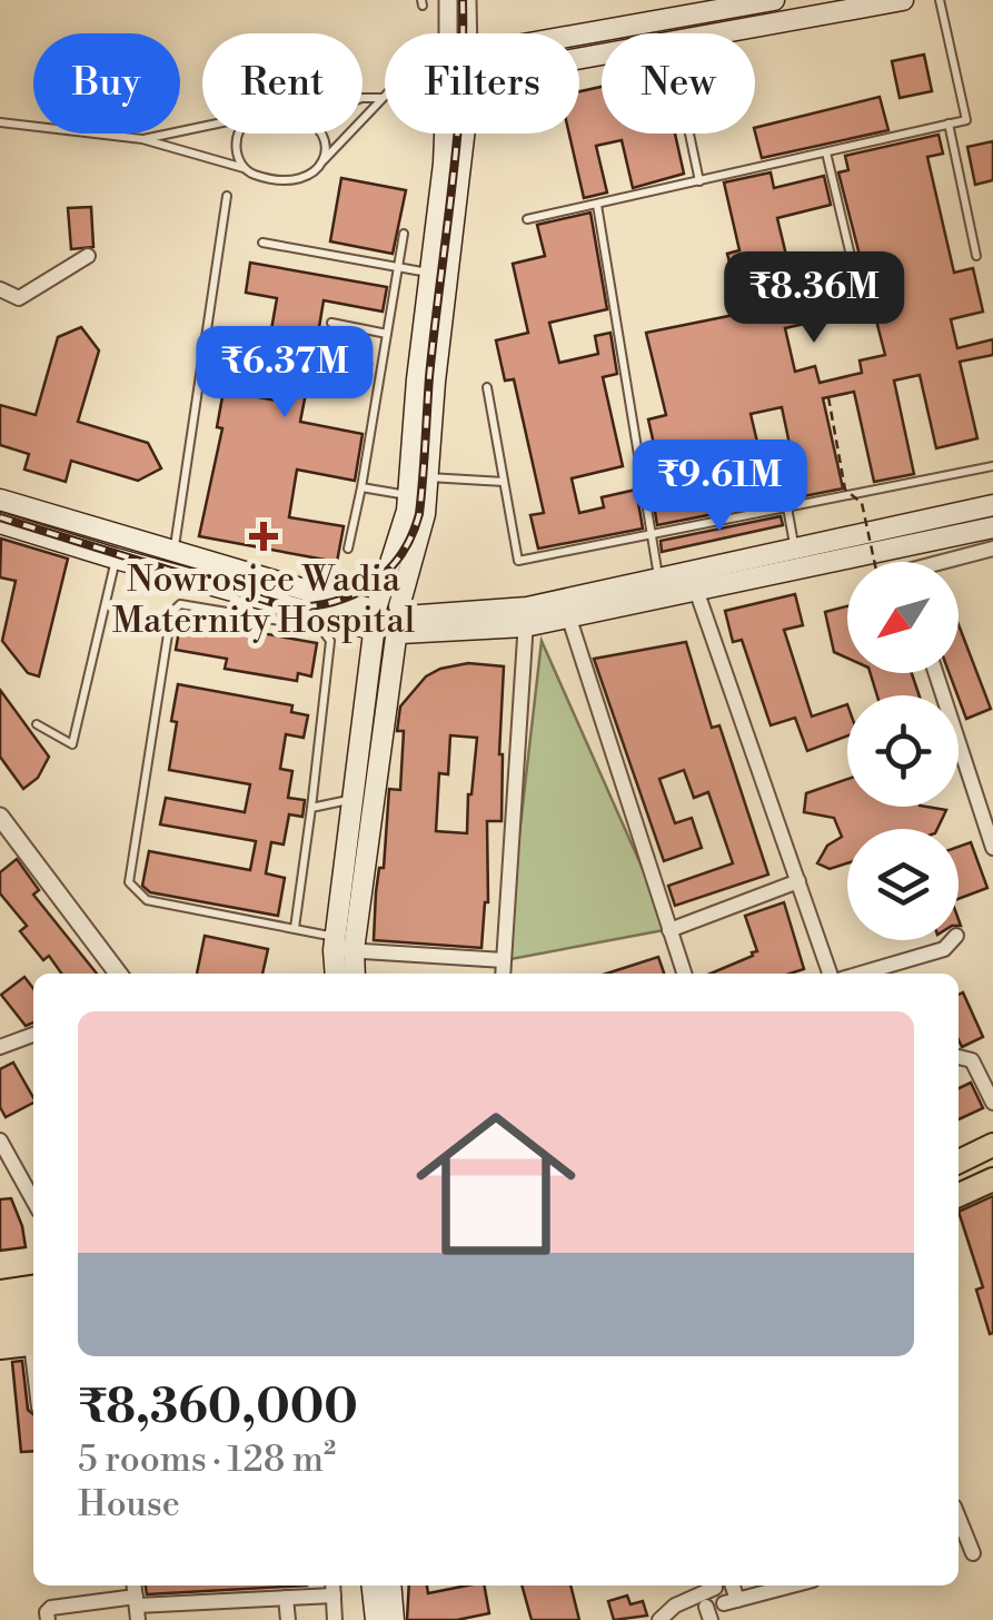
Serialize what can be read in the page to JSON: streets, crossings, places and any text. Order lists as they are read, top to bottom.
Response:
{
  "places": {
    "health": ["Nowrosjee Wadia Maternity Hospital"]
  },
  "north": "bottom left",
  "page": {
    "chip": [
      "Buy",
      "Rent",
      "Filters",
      "New"
    ],
    "price": ["₹8.36M", "₹6.37M", "₹9.61M"],
    "list": [
      {
        "name": "₹8,360,000",
        "note": "5 rooms · 128 m² · House"
      }
    ]
  }
}
